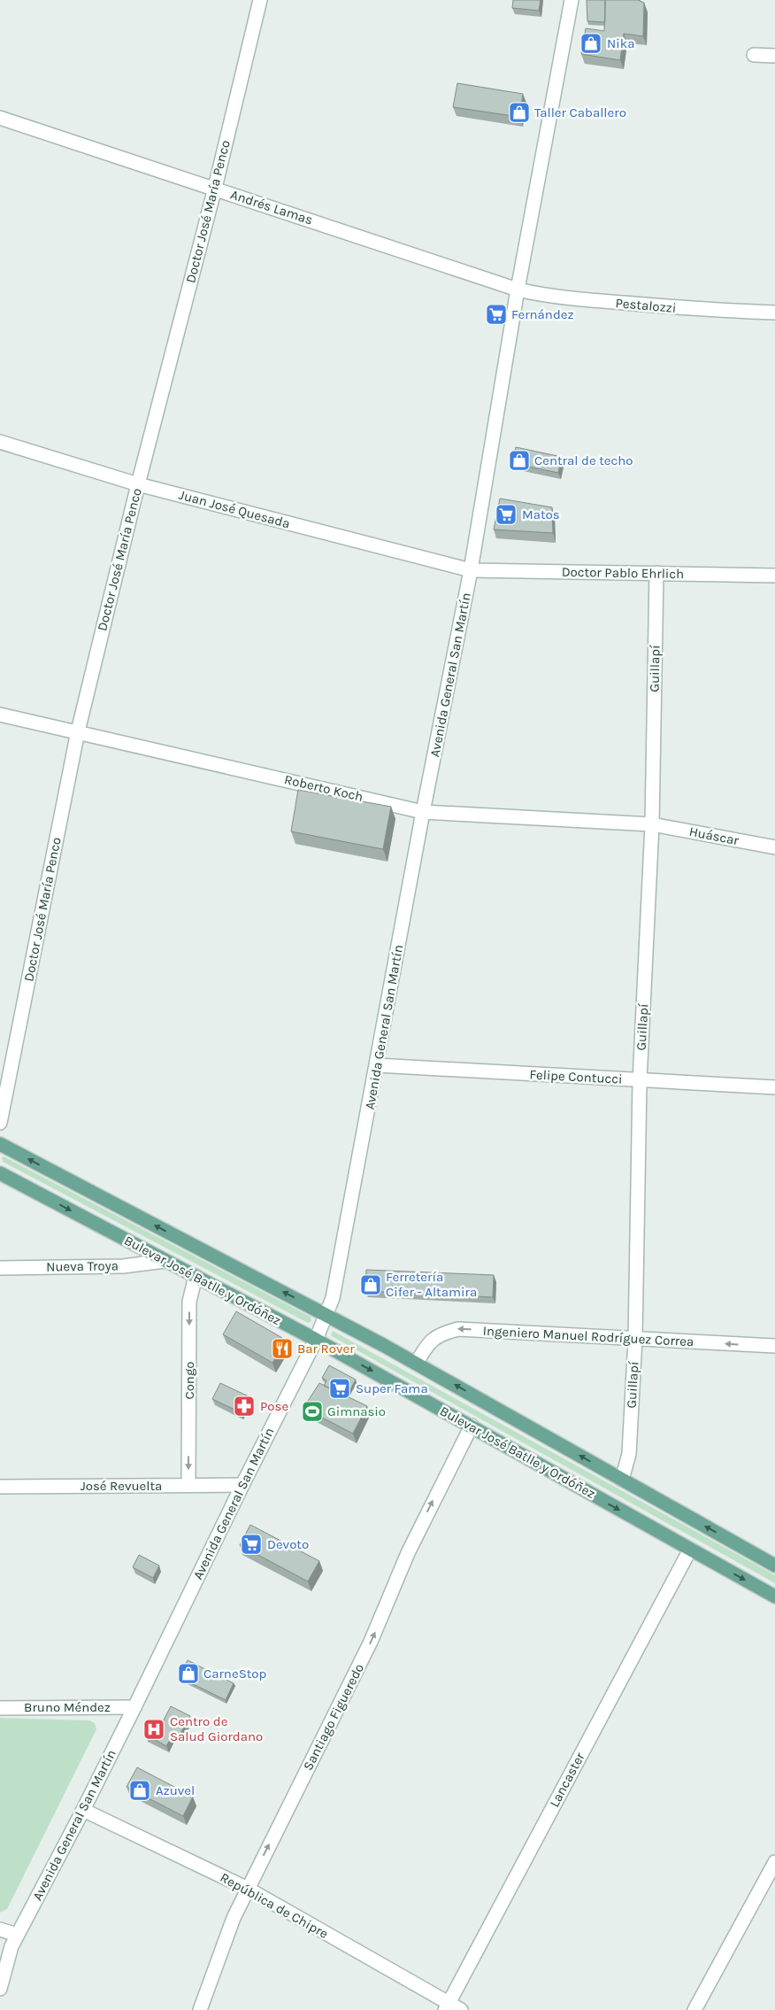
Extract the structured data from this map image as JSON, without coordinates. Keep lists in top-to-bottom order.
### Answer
{
  "streets": {
    "main road": ["Bulevar José Batlle y Ordóñez"],
    "street": [
      "Andrés Lamas",
      "Doctor José María Penco",
      "Pestalozzi",
      "Juan José Quesada",
      "Doctor Pablo Ehrlich",
      "Guillapí",
      "Avenida General San Martín",
      "Roberto Koch",
      "Huáscar",
      "Felipe Contucci",
      "Nueva Troya",
      "Ingeniero Manuel Rodríguez Correa",
      "Congo",
      "José Revuelta",
      "Bruno Méndez",
      "Santiago Figueredo",
      "Lancaster",
      "República de Chipre"
    ]
  },
  "crossings": [
    ["Andrés Lamas", "Doctor José María Penco"],
    ["Andrés Lamas", "Pestalozzi"],
    ["Andrés Lamas", "Avenida General San Martín"],
    ["Doctor José María Penco", "Juan José Quesada"],
    ["Doctor José María Penco", "Roberto Koch"],
    ["Pestalozzi", "Avenida General San Martín"],
    ["Juan José Quesada", "Doctor Pablo Ehrlich"],
    ["Juan José Quesada", "Avenida General San Martín"],
    ["Doctor Pablo Ehrlich", "Guillapí"],
    ["Doctor Pablo Ehrlich", "Avenida General San Martín"],
    ["Guillapí", "Roberto Koch"],
    ["Guillapí", "Huáscar"],
    ["Guillapí", "Felipe Contucci"],
    ["Guillapí", "Bulevar José Batlle y Ordóñez"],
    ["Guillapí", "Ingeniero Manuel Rodríguez Correa"],
    ["Avenida General San Martín", "Roberto Koch"],
    ["Avenida General San Martín", "Felipe Contucci"],
    ["Avenida General San Martín", "Bulevar José Batlle y Ordóñez"],
    ["Avenida General San Martín", "José Revuelta"],
    ["Avenida General San Martín", "Bruno Méndez"],
    ["Avenida General San Martín", "República de Chipre"],
    ["Roberto Koch", "Huáscar"],
    ["Nueva Troya", "Bulevar José Batlle y Ordóñez"],
    ["Bulevar José Batlle y Ordóñez", "Ingeniero Manuel Rodríguez Correa"],
    ["Bulevar José Batlle y Ordóñez", "Congo"],
    ["Bulevar José Batlle y Ordóñez", "Santiago Figueredo"],
    ["Bulevar José Batlle y Ordóñez", "Lancaster"],
    ["Congo", "José Revuelta"],
    ["Santiago Figueredo", "República de Chipre"],
    ["Lancaster", "República de Chipre"]
  ],
  "one_way": ["Ingeniero Manuel Rodríguez Correa", "Congo", "Santiago Figueredo"],
  "places": {
    "shop": [
      "Nika",
      "Taller Caballero",
      "Central de techo",
      "Ferretería Cifer - Altamira",
      "CarneStop",
      "Azuvel"
    ],
    "supermarket": [
      "Fernández",
      "Matos",
      "Super Fama",
      "Devoto"
    ],
    "restaurant": ["Bar Rover"],
    "pharmacy": ["Pose"],
    "sports": ["Gimnasio"],
    "hospital": ["Centro de Salud Giordano"]
  }
}
